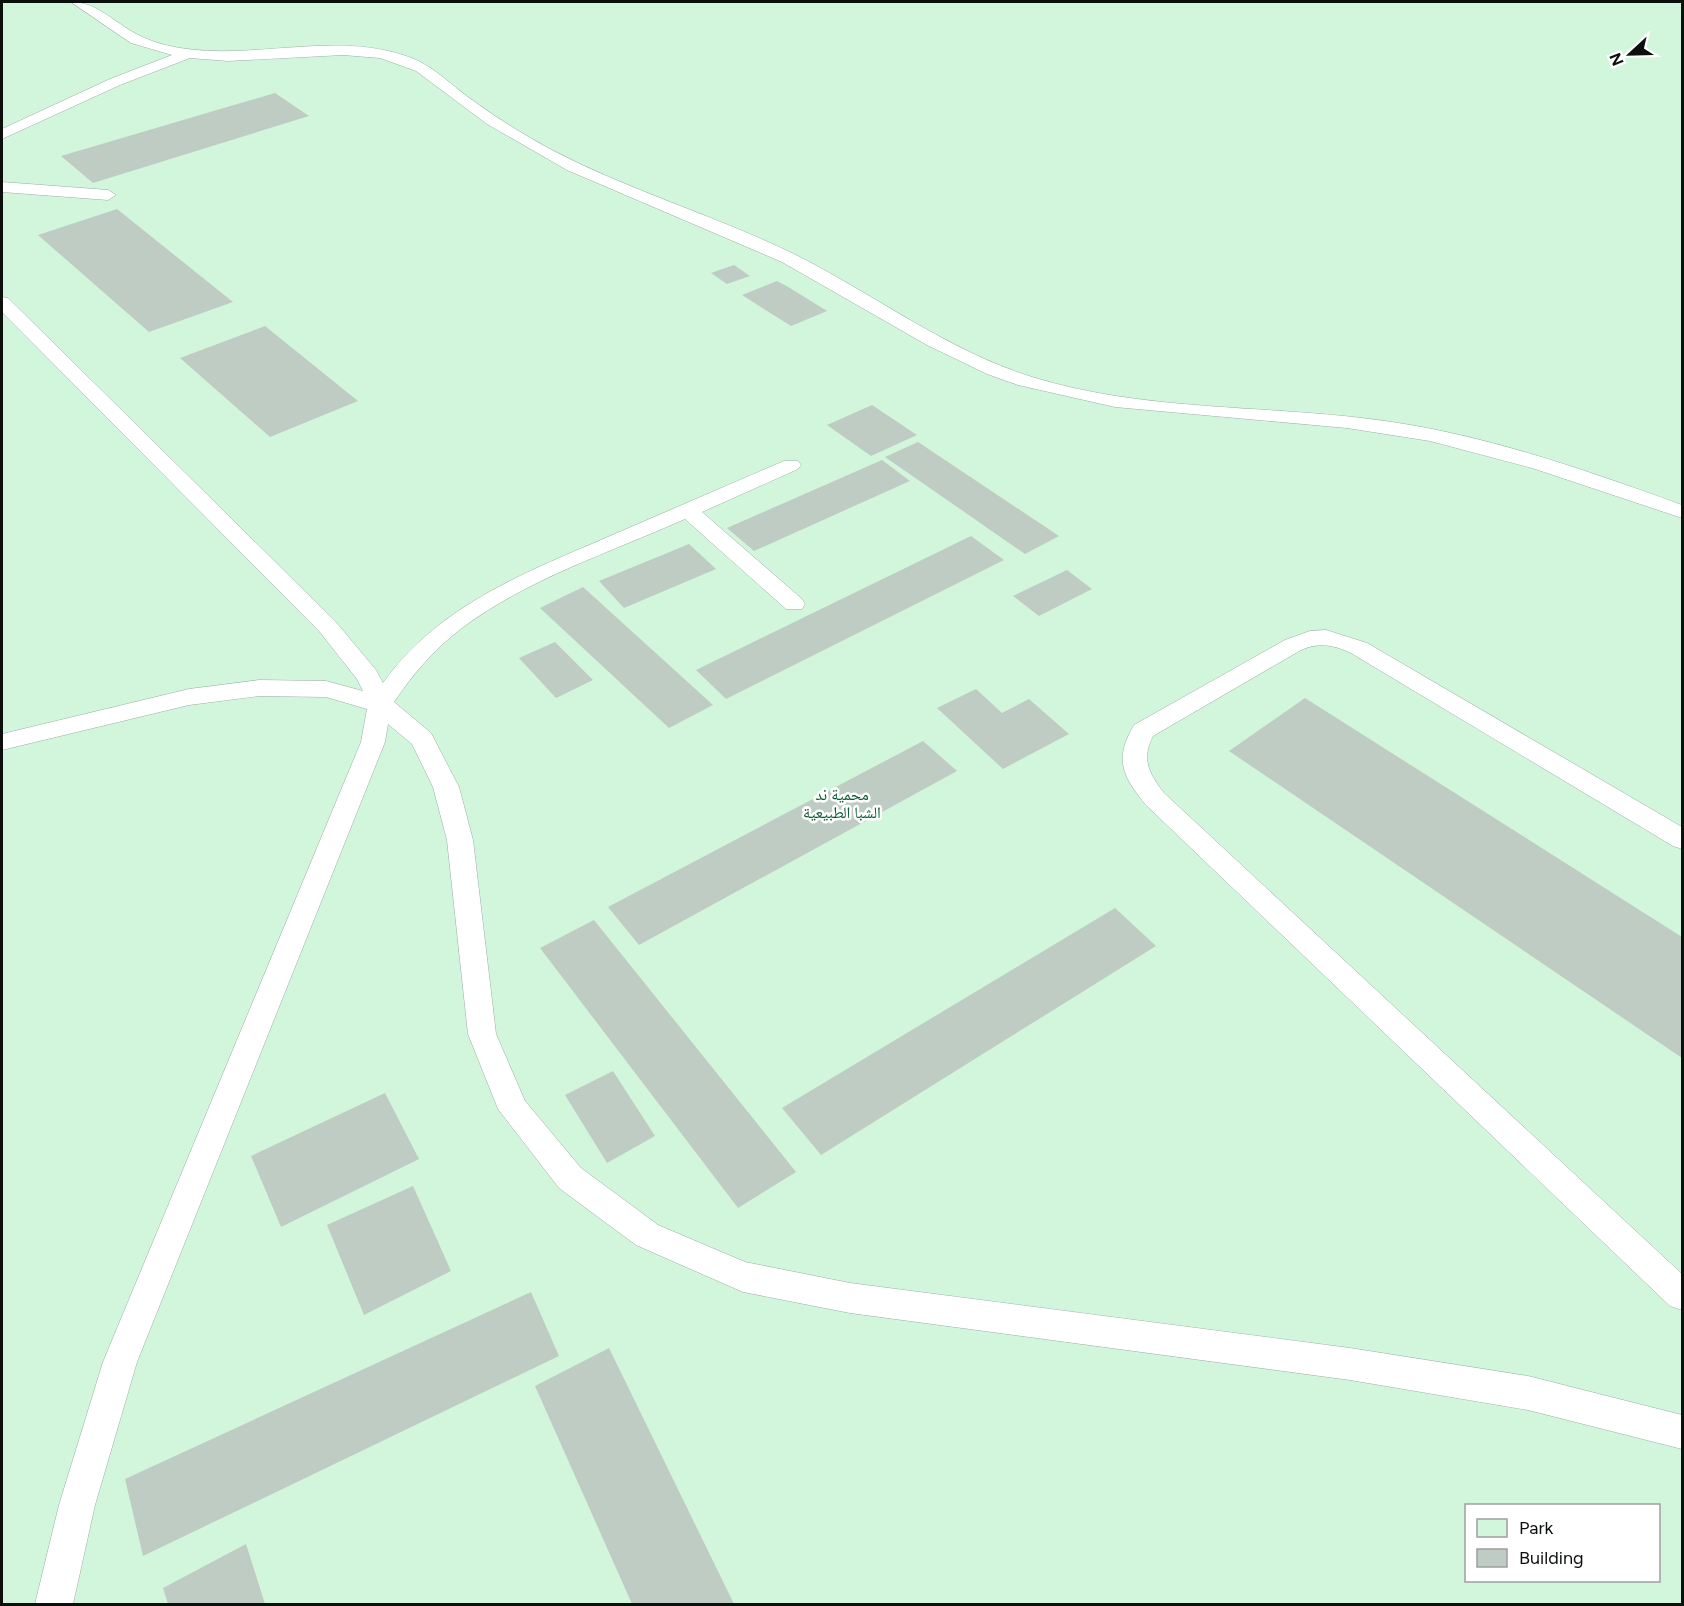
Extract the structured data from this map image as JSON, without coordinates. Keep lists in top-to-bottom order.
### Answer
{
  "parks": ["محمية ند الشبا الطبيعية"],
  "legend": ["Park", "Building"],
  "north": "left"
}
